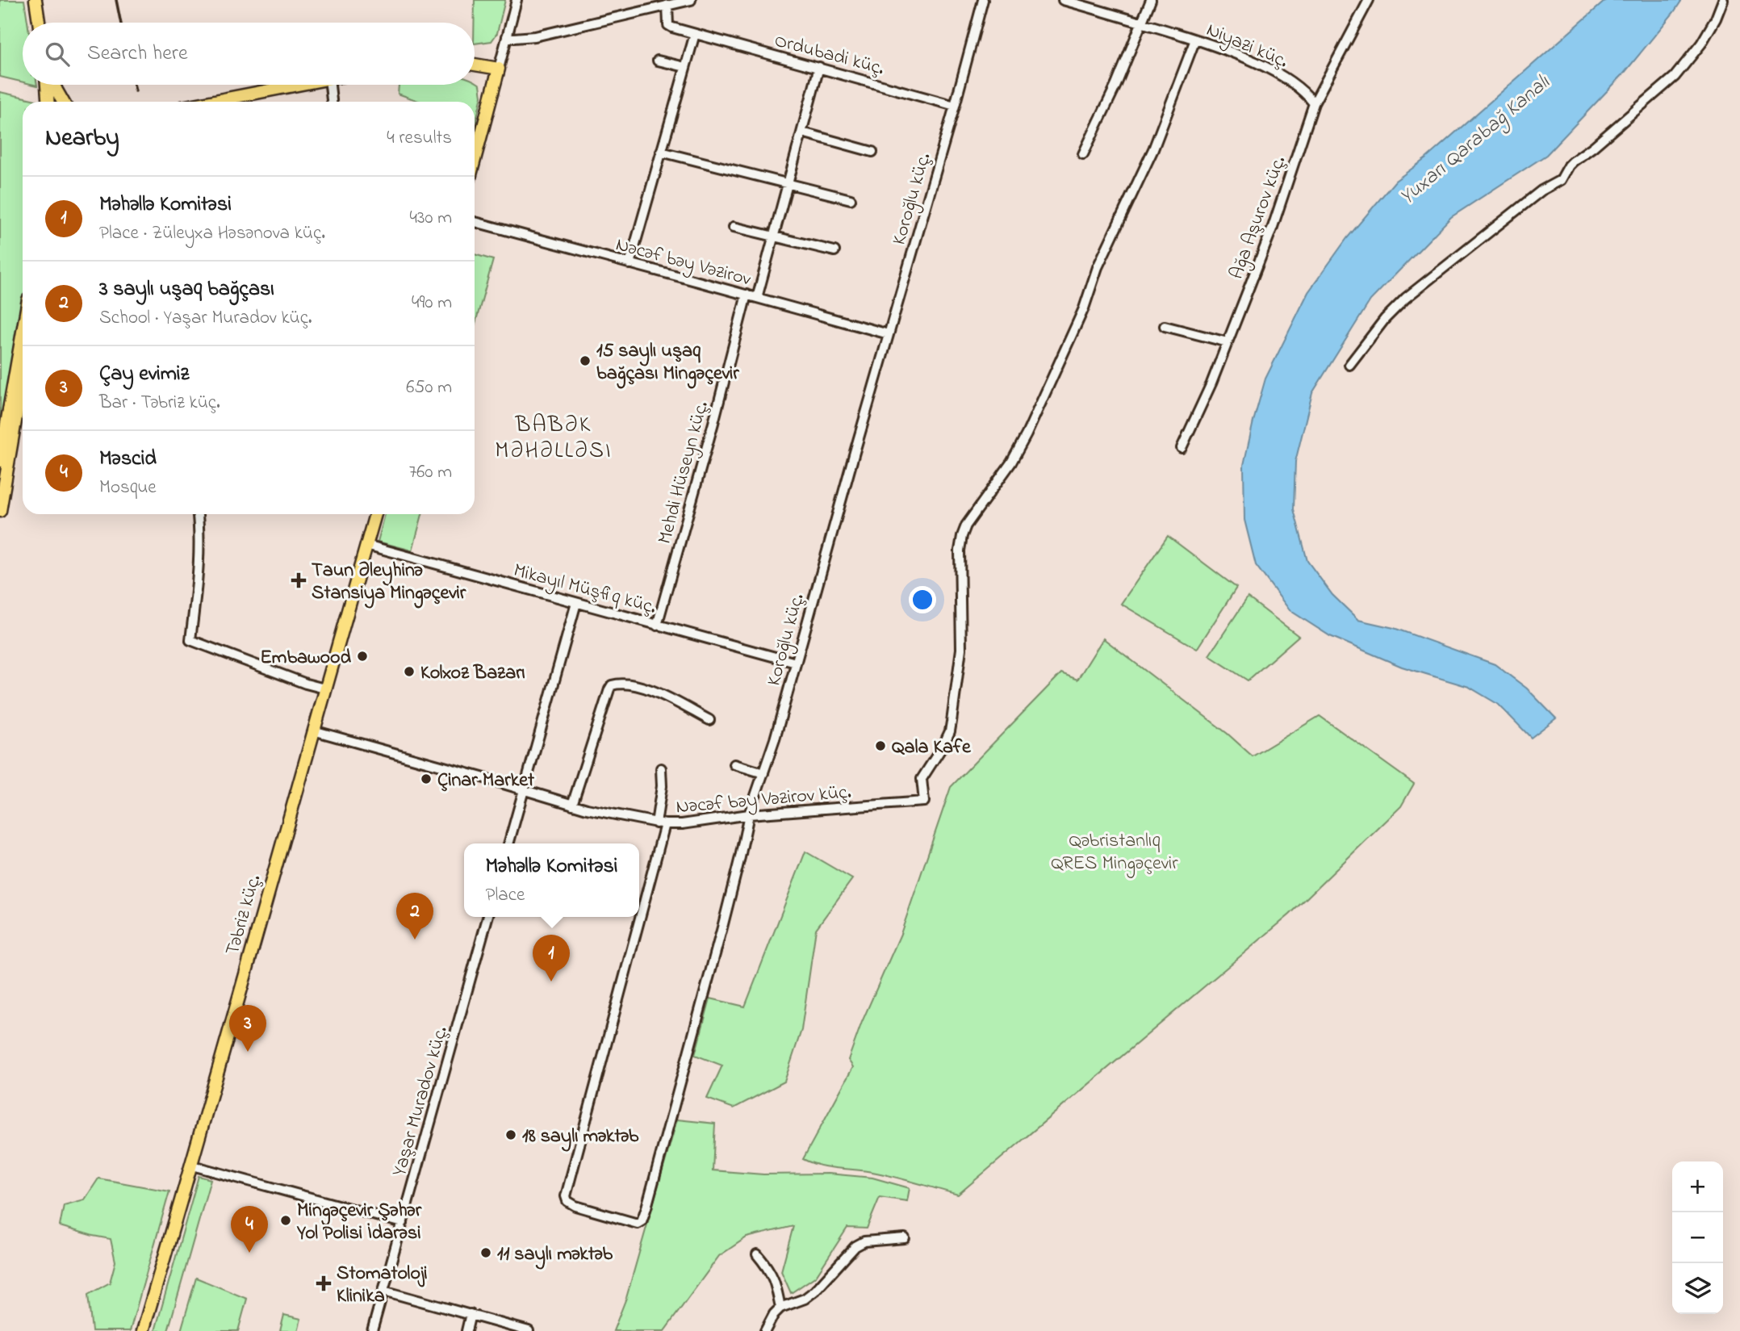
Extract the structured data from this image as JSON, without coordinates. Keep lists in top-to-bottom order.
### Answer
{
  "streets": {
    "main road": ["Təbriz küç."],
    "street": [
      "Niyazi küç.",
      "Ordubadi küç.",
      "Koroğlu küç.",
      "Ağa Aşurov küç.",
      "Nəcəf bəy Vəzirov",
      "Mehdi Hüseyn küç.",
      "Mikayıl Müşfiq küç.",
      "Nəcəf bəy Vəzirov küç.",
      "Yaşar Muradov küç."
    ]
  },
  "crossings": [
    ["Niyazi küç.", "Ağa Aşurov küç."],
    ["Niyazi küç.", "Nəcəf bəy Vəzirov küç."],
    ["Ordubadi küç.", "Koroğlu küç."],
    ["Koroğlu küç.", "Nəcəf bəy Vəzirov"],
    ["Koroğlu küç.", "Mikayıl Müşfiq küç."],
    ["Koroğlu küç.", "Nəcəf bəy Vəzirov küç."],
    ["Nəcəf bəy Vəzirov", "Mehdi Hüseyn küç."],
    ["Mehdi Hüseyn küç.", "Mikayıl Müşfiq küç."],
    ["Mikayıl Müşfiq küç.", "Təbriz küç."],
    ["Nəcəf bəy Vəzirov küç.", "Təbriz küç."]
  ],
  "districts": ["BABƏK MƏHƏLLƏSI"],
  "water": ["Yuxarı Qarabağ Kanalı"],
  "parks": ["Qəbristanlıq QRES Mingəçevir"],
  "places": {
    "other": [
      "15 saylı uşaq bağçası Mingəçevir",
      "Embawood",
      "Kolxoz Bazarı",
      "Qala Kafe",
      "Çinar Market",
      "18 saylı məktəb",
      "Mingəçevir Şəhər Yol Polisi İdarəsi",
      "11 saylı məktəb"
    ],
    "health": ["Taun Əleyhinə Stansiya Mingəçevir", "Stomatoloji Klinika"]
  },
  "page": {
    "search": "Search here",
    "heading": ["Nearby", "4 results"],
    "list": [
      {
        "mark": "1",
        "name": "Məhəllə Komitəsi",
        "note": "Place · Züleyxa Həsənova küç.",
        "value": "430 m"
      },
      {
        "mark": "2",
        "name": "3 saylı uşaq bağçası",
        "note": "School · Yaşar Muradov küç.",
        "value": "490 m"
      },
      {
        "mark": "3",
        "name": "Çay evimiz",
        "note": "Bar · Təbriz küç.",
        "value": "650 m"
      },
      {
        "mark": "4",
        "name": "Məscid",
        "note": "Mosque",
        "value": "760 m"
      }
    ],
    "popup": ["Məhəllə Komitəsi", "Place"],
    "pins": [
      "2",
      "1",
      "3",
      "4"
    ],
    "map_buttons": ["+", "−"]
  }
}
